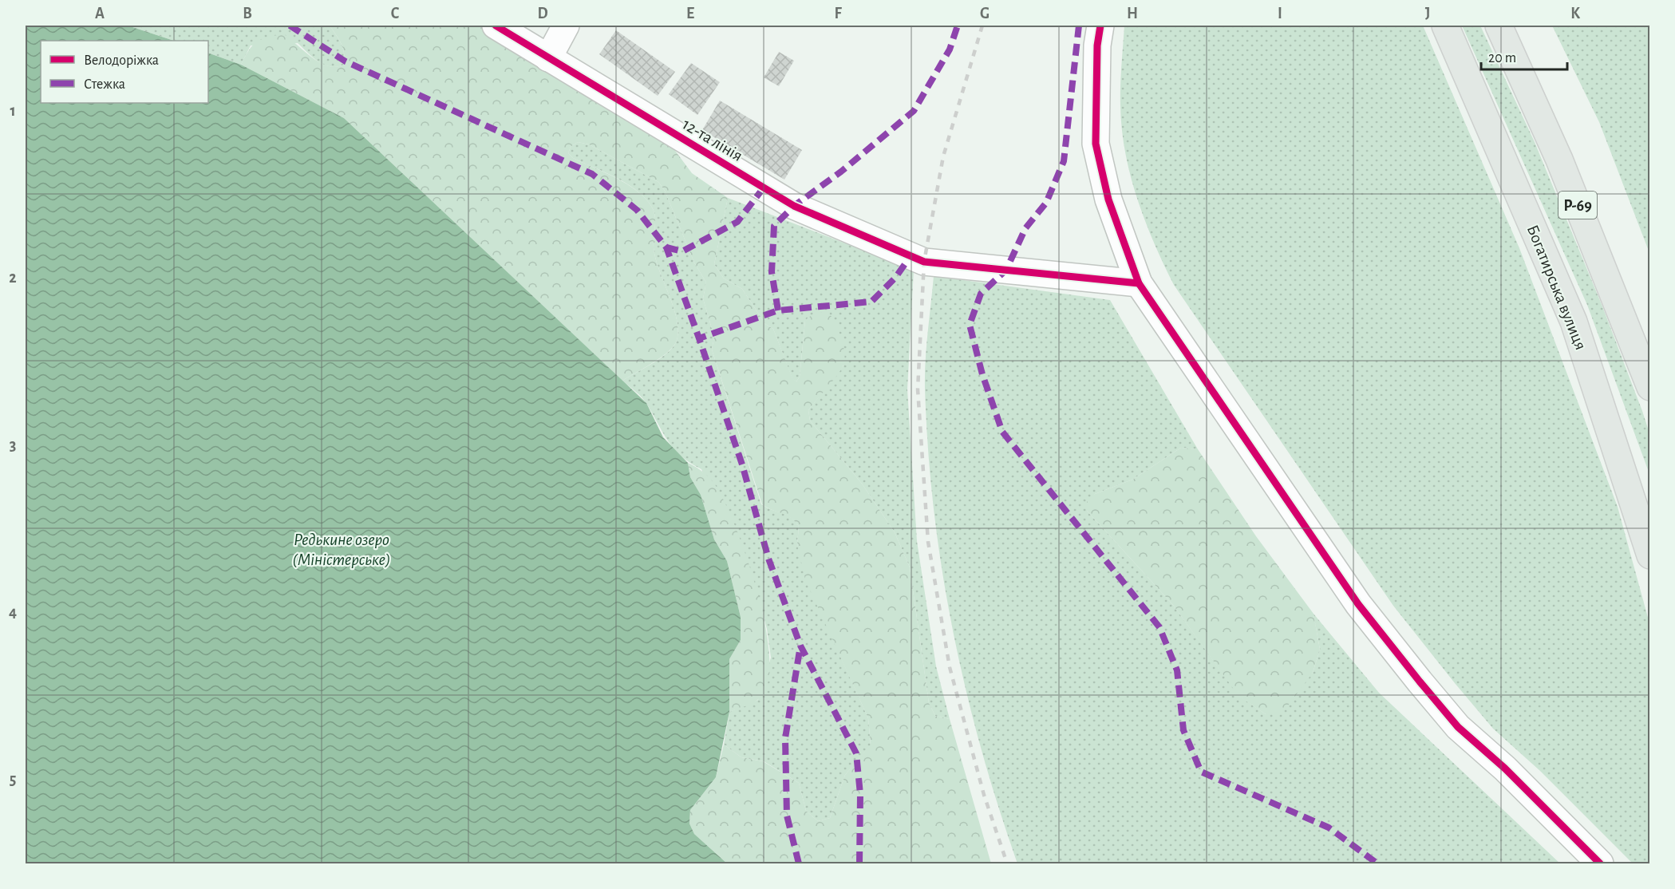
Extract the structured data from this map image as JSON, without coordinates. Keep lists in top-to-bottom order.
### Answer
{
  "streets": {
    "main road": ["Р-69", "Богатирська вулиця"],
    "street": ["12-та лінія"]
  },
  "water": ["Редькине озеро (Міністерське)"],
  "legend": ["Велодоріжка", "Стежка"],
  "scale_bar": "20 m",
  "grid": {
    "columns": [
      "A",
      "B",
      "C",
      "D",
      "E",
      "F",
      "G",
      "H",
      "I",
      "J",
      "K"
    ],
    "rows": [
      "1",
      "2",
      "3",
      "4",
      "5"
    ]
  }
}
